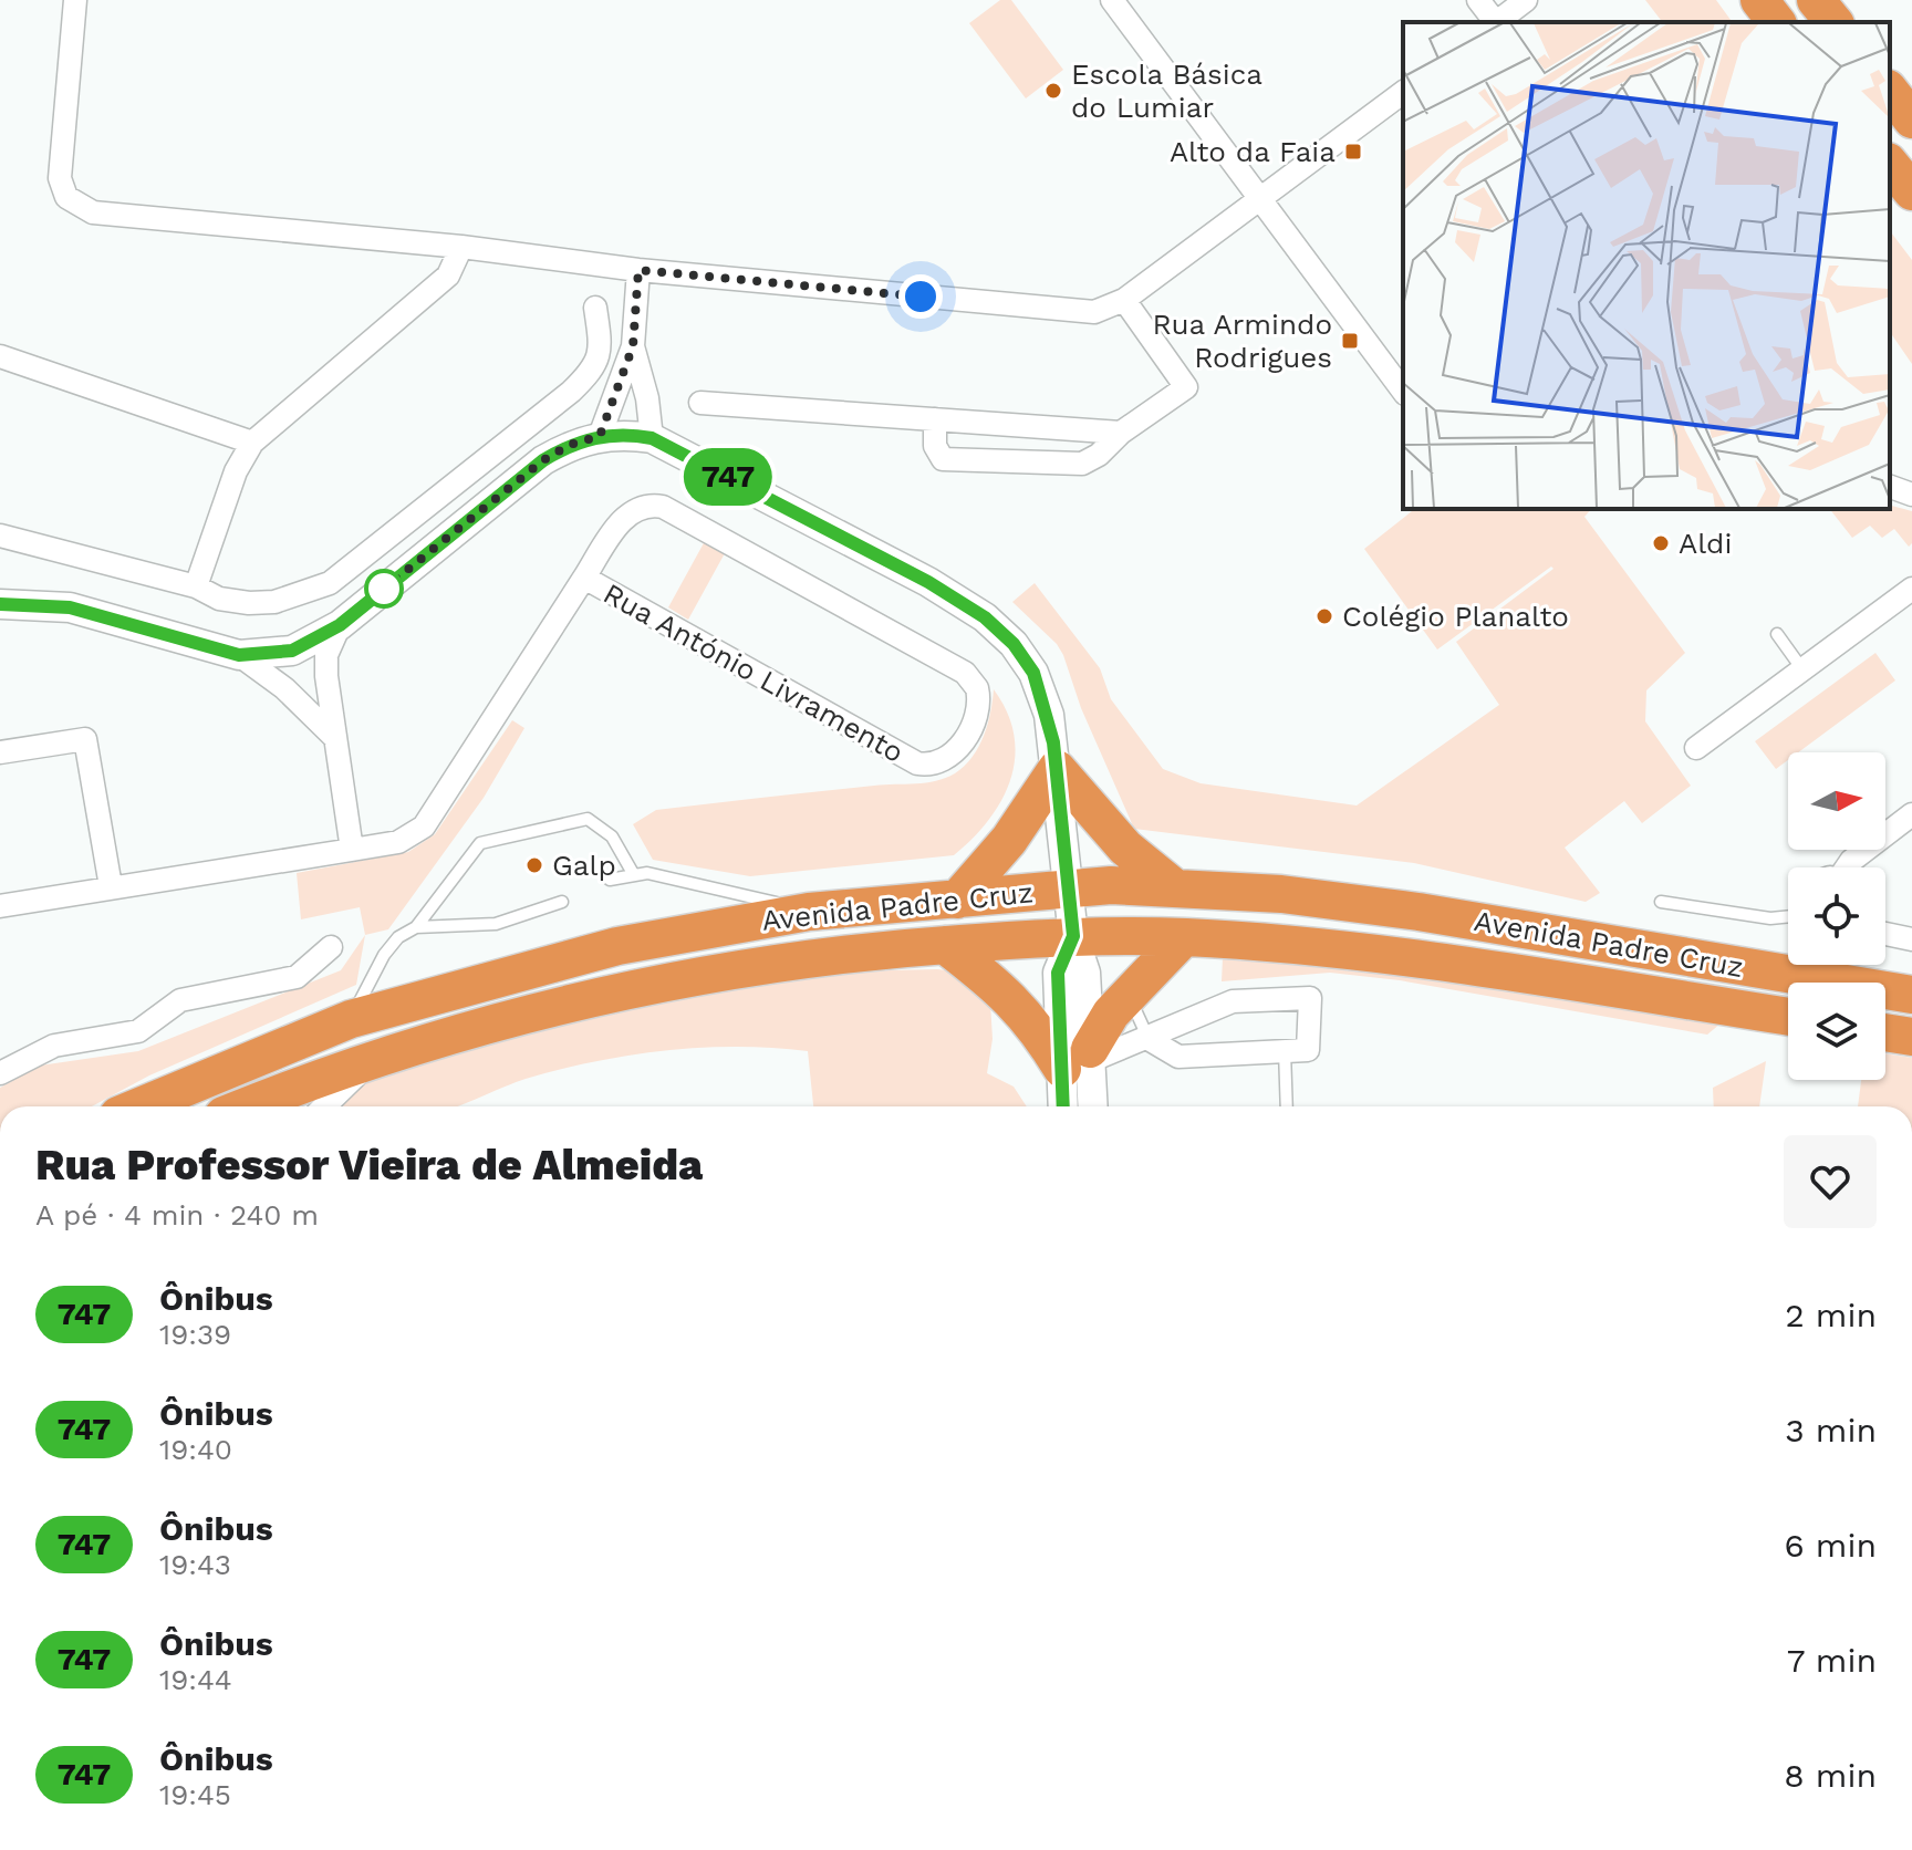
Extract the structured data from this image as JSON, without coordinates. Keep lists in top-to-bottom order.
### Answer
{
  "streets": {
    "highway": ["Avenida Padre Cruz"],
    "street": ["Rua António Livramento"]
  },
  "places": {
    "other": [
      "Escola Básica do Lumiar",
      "Aldi",
      "Colégio Planalto",
      "Galp"
    ],
    "transit": ["Alto da Faia", "Rua Armindo Rodrigues"]
  },
  "lines": ["bus line 747"],
  "north": "right",
  "page": {
    "on_map": "747",
    "heading": ["Rua Professor Vieira de Almeida", "A pé · 4 min · 240 m"],
    "list": [
      {
        "mark": "747",
        "name": "Ônibus",
        "note": "19:39",
        "value": "2 min"
      },
      {
        "mark": "747",
        "name": "Ônibus",
        "note": "19:40",
        "value": "3 min"
      },
      {
        "mark": "747",
        "name": "Ônibus",
        "note": "19:43",
        "value": "6 min"
      },
      {
        "mark": "747",
        "name": "Ônibus",
        "note": "19:44",
        "value": "7 min"
      },
      {
        "mark": "747",
        "name": "Ônibus",
        "note": "19:45",
        "value": "8 min"
      }
    ]
  }
}
